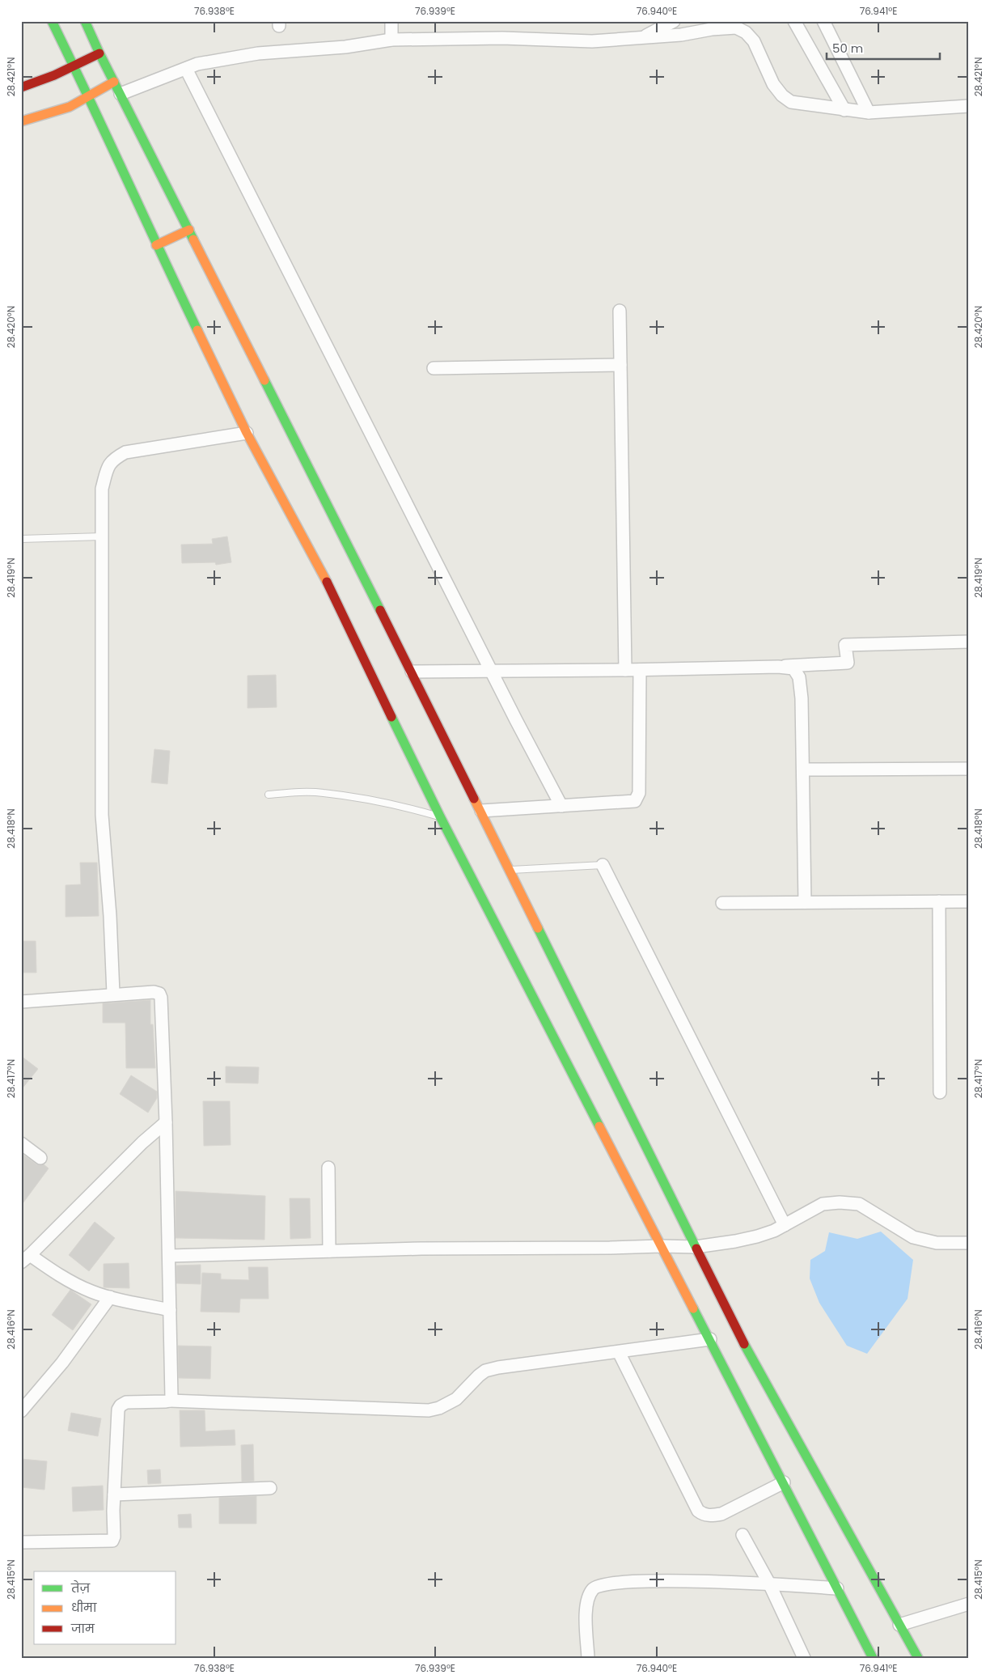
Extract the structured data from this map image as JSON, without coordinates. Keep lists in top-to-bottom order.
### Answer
{
  "legend": ["तेज़", "धीमा", "जाम"],
  "scale_bar": "50 m",
  "coordinates": [
    "76.938°E",
    "76.939°E",
    "76.940°E",
    "76.941°E",
    "28.421°N",
    "28.420°N",
    "28.419°N",
    "28.418°N",
    "28.417°N",
    "28.416°N",
    "28.415°N"
  ]
}
